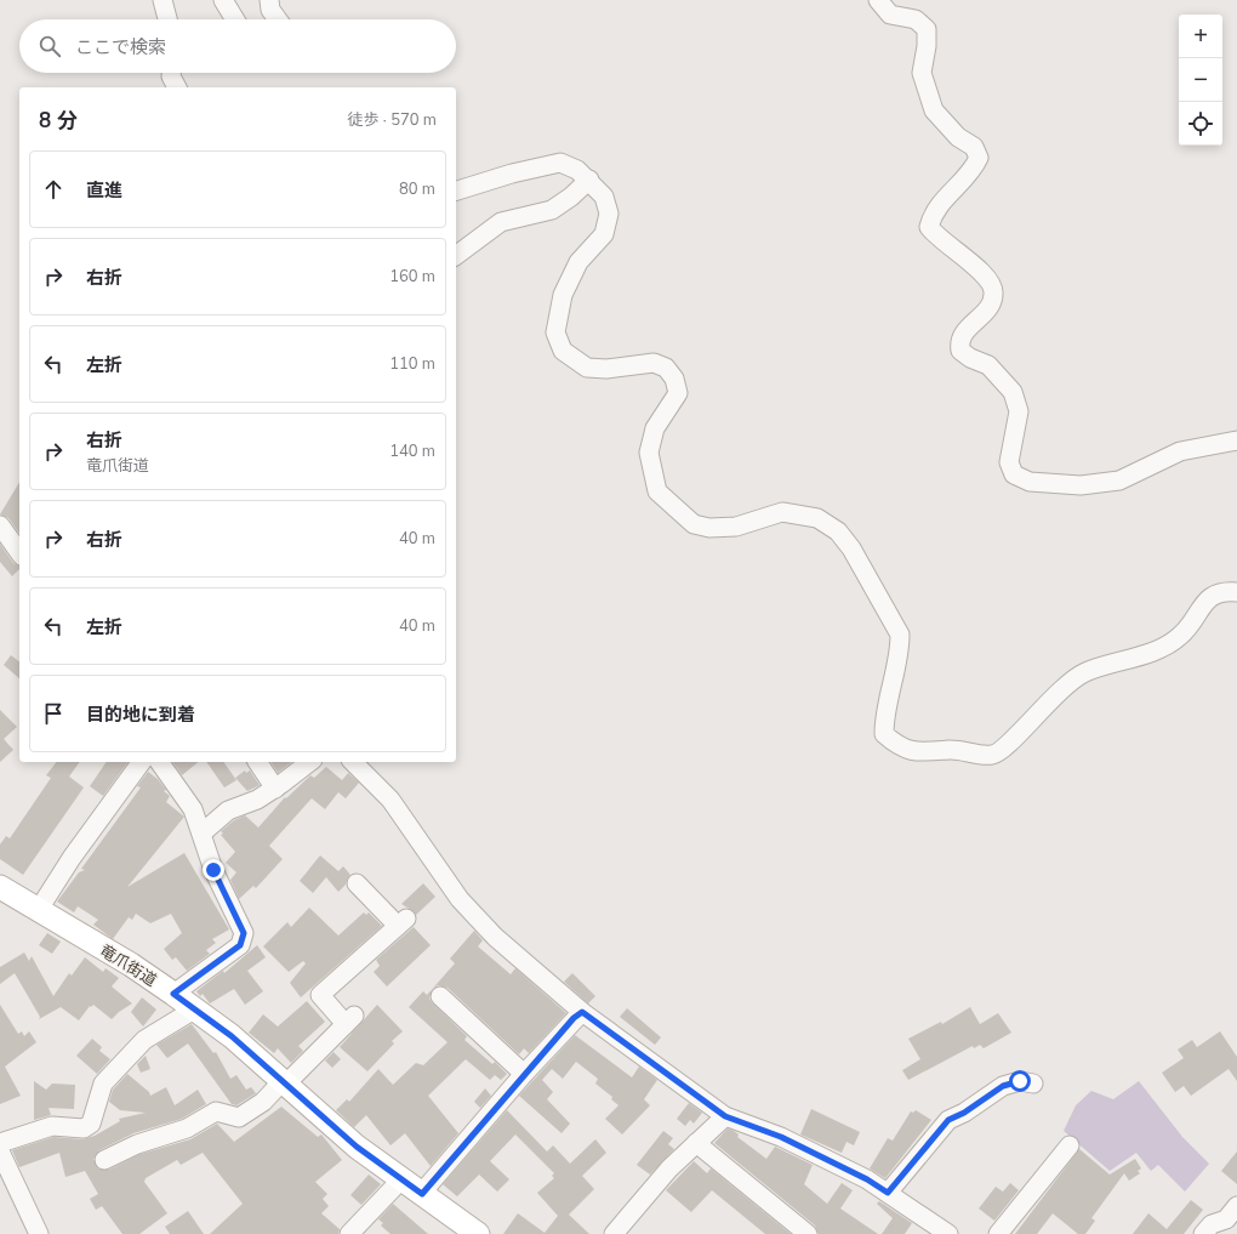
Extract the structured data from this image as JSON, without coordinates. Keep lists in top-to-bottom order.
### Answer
{
  "streets": {
    "main road": ["竜爪街道"]
  },
  "page": {
    "map_buttons": ["+", "−"],
    "search": "ここで検索",
    "heading": ["8 分", "徒歩 · 570 m"],
    "list": [
      ["直進", "80 m"],
      ["右折", "160 m"],
      ["左折", "110 m"],
      ["右折", "竜爪街道", "140 m"],
      ["右折", "40 m"],
      ["左折", "40 m"],
      "目的地に到着"
    ]
  }
}
